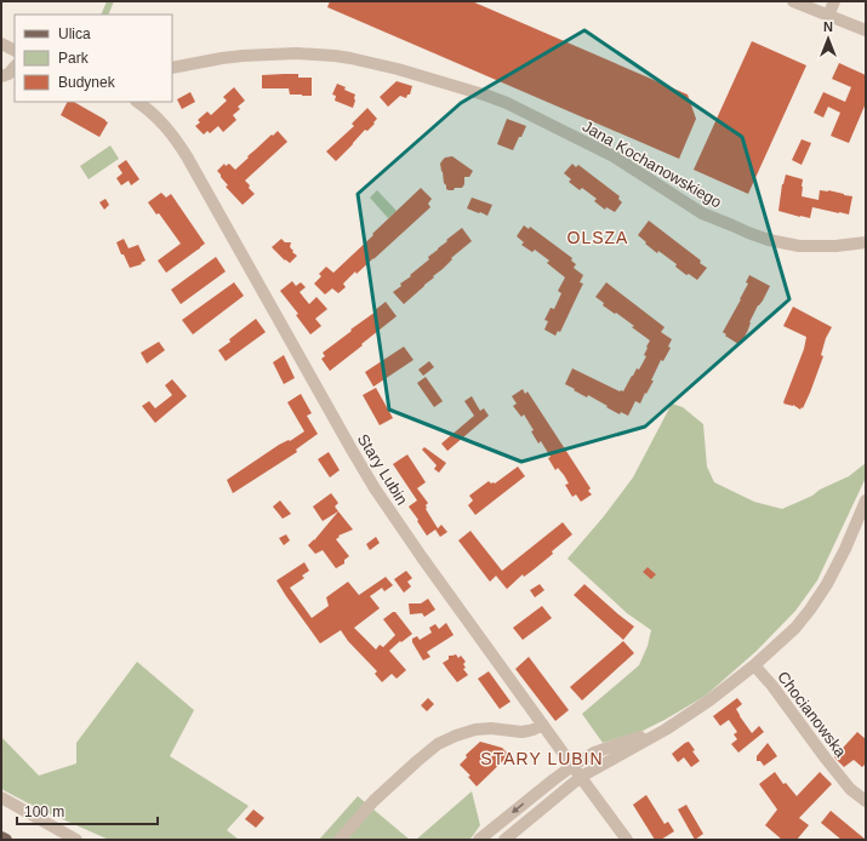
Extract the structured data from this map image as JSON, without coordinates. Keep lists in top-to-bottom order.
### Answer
{
  "streets": {
    "street": ["Jana Kochanowskiego", "Stary Lubin", "Chocianowska"]
  },
  "crossings": [
    ["Stary Lubin", "Chocianowska"]
  ],
  "districts": ["OLSZA", "STARY LUBIN"],
  "legend": ["Ulica", "Park", "Budynek"],
  "scale_bar": "100 m",
  "north": "top"
}
